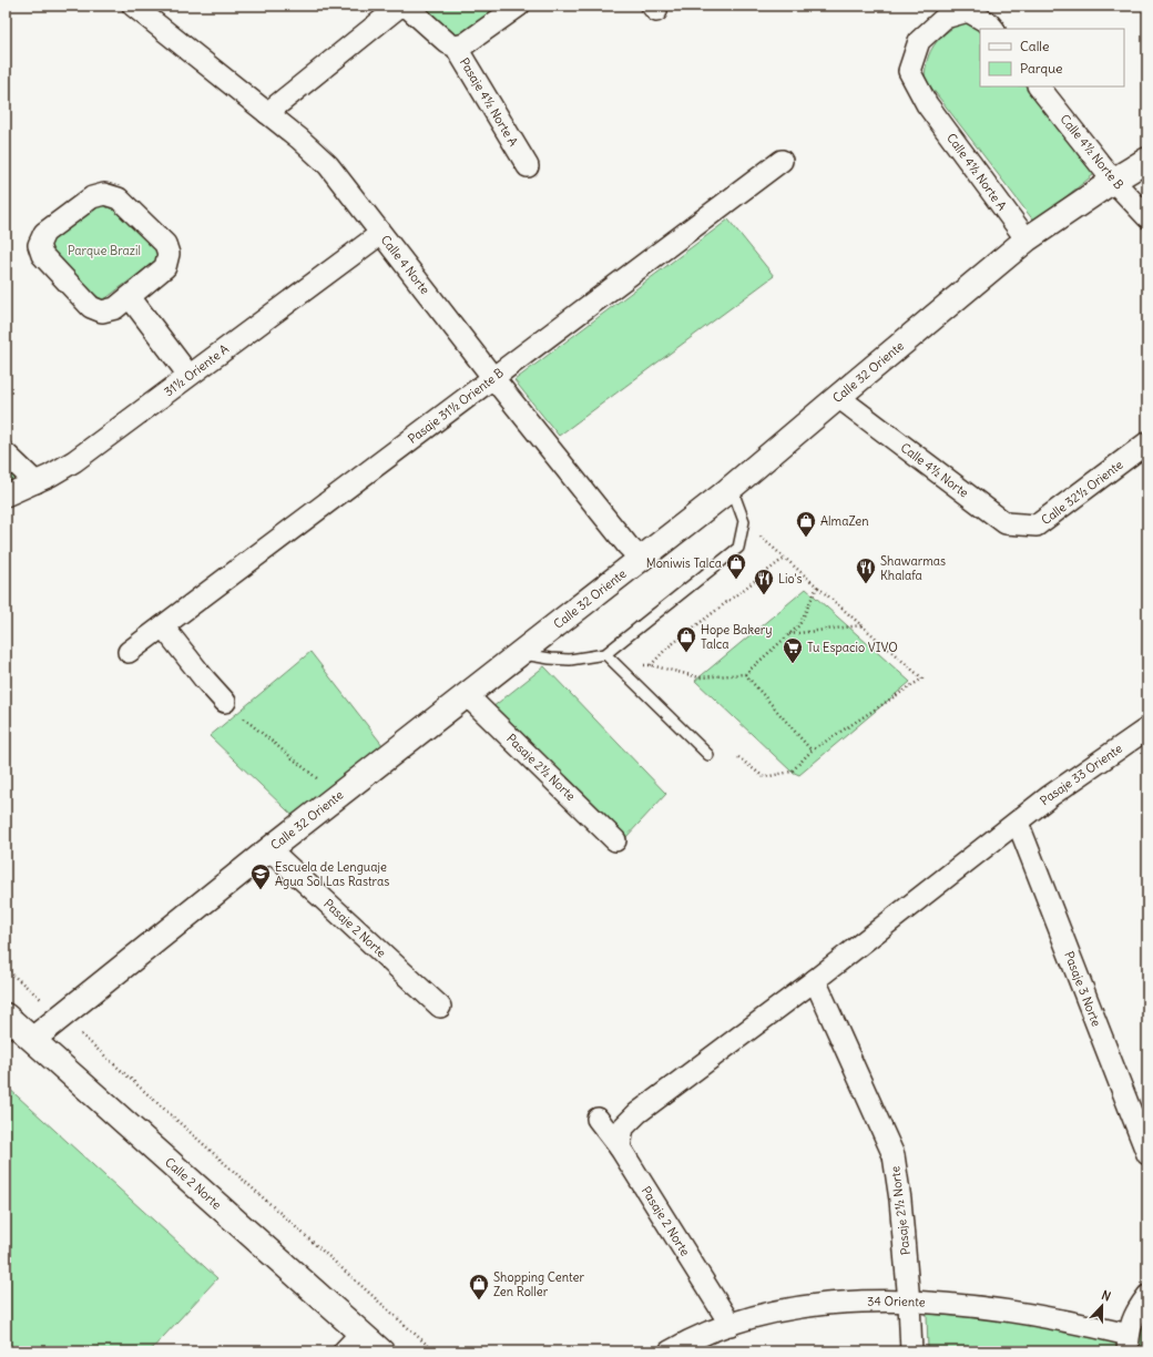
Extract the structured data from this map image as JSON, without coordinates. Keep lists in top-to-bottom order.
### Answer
{
  "streets": {
    "street": [
      "Pasaje 4½ Norte A",
      "Calle 4½ Norte B",
      "Calle 4½ Norte A",
      "Calle 4 Norte",
      "31½ Oriente A",
      "Calle 32 Oriente",
      "Pasaje 31½ Oriente B",
      "Calle 4½ Norte",
      "Calle 32½ Oriente",
      "Pasaje 2½ Norte",
      "Pasaje 33 Oriente",
      "Pasaje 2 Norte",
      "Pasaje 3 Norte",
      "Calle 2 Norte",
      "34 Oriente"
    ]
  },
  "crossings": [
    ["Calle 4½ Norte B", "Calle 32 Oriente"],
    ["Calle 4½ Norte A", "Calle 32 Oriente"],
    ["Calle 4 Norte", "31½ Oriente A"],
    ["Calle 4 Norte", "Calle 32 Oriente"],
    ["Calle 4 Norte", "Pasaje 31½ Oriente B"],
    ["Calle 32 Oriente", "Calle 4½ Norte"],
    ["Calle 32 Oriente", "Pasaje 2½ Norte"],
    ["Calle 32 Oriente", "Pasaje 2 Norte"],
    ["Calle 32 Oriente", "Calle 2 Norte"],
    ["Calle 4½ Norte", "Calle 32½ Oriente"],
    ["Pasaje 2½ Norte", "Pasaje 33 Oriente"],
    ["Pasaje 2½ Norte", "34 Oriente"],
    ["Pasaje 33 Oriente", "Pasaje 2 Norte"],
    ["Pasaje 33 Oriente", "Pasaje 3 Norte"],
    ["Pasaje 2 Norte", "34 Oriente"]
  ],
  "parks": ["Parque Brazil"],
  "places": {
    "shop": [
      "AlmaZen",
      "Moniwis Talca",
      "Hope Bakery Talca",
      "Shopping Center Zen Roller"
    ],
    "restaurant": ["Shawarmas Khalafa", "Lio's"],
    "supermarket": ["Tu Espacio VIVO"],
    "school or university": ["Escuela de Lenguaje Agua Sol Las Rastras"]
  },
  "legend": ["Calle", "Parque"],
  "north": "top"
}
